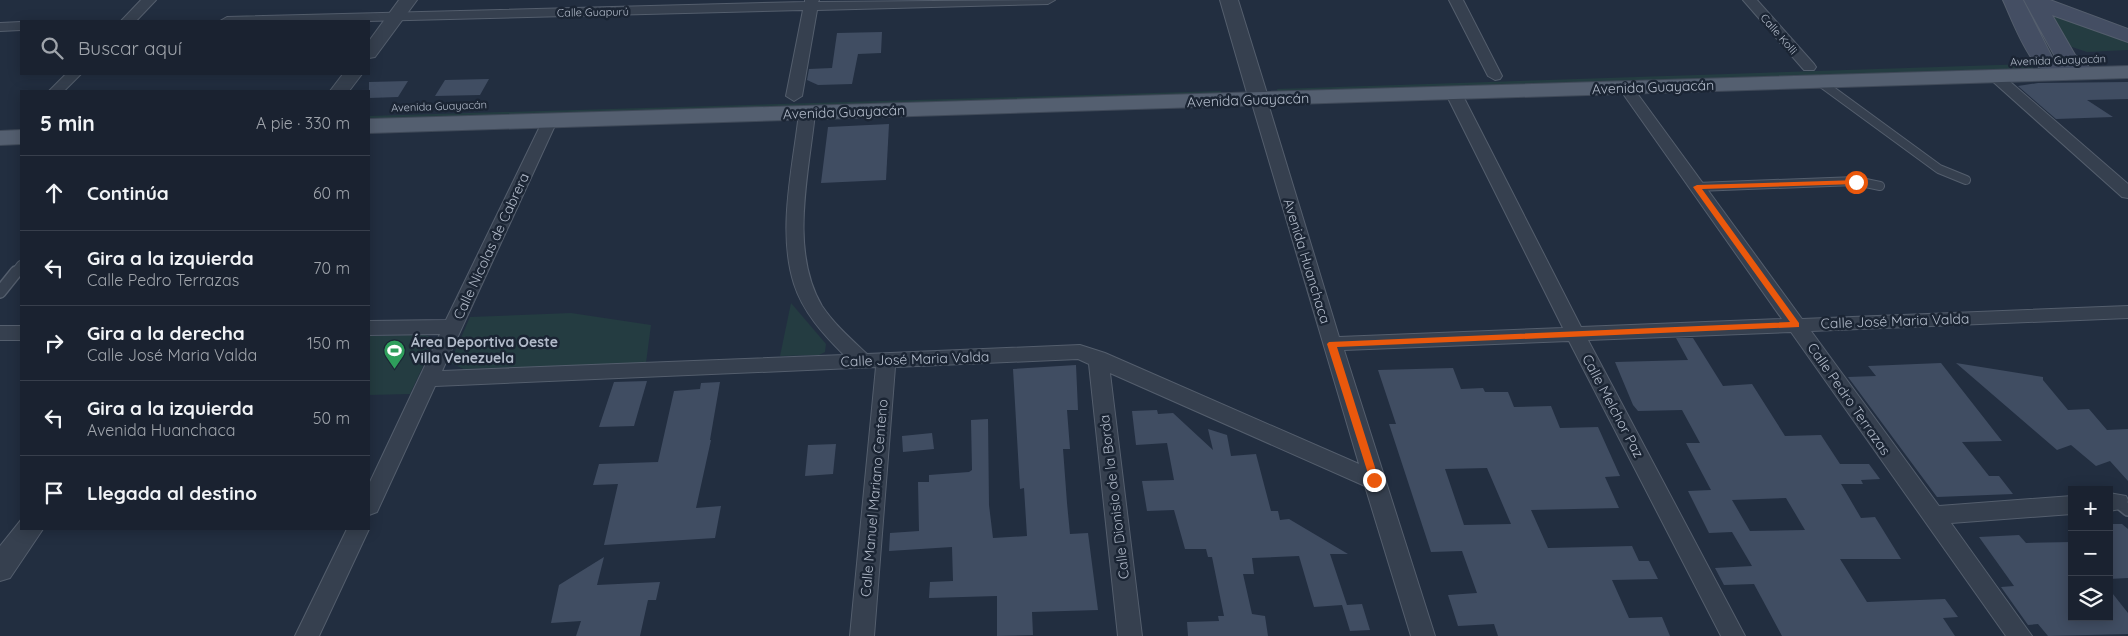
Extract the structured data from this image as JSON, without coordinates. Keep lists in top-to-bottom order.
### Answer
{
  "streets": {
    "main road": ["Avenida Guayacán"],
    "street": [
      "Calle Guapurú",
      "Calle Kolli",
      "Calle Nicolas de Cabrera",
      "Avenida Huanchaca",
      "Calle José Maria Valda",
      "Calle Pedro Terrazas",
      "Calle Melchor Paz",
      "Calle Dionisio de la Borda",
      "Calle Manuel Mariano Centeno"
    ]
  },
  "crossings": [
    ["Calle Kolli", "Avenida Guayacán"],
    ["Avenida Guayacán", "Calle Nicolas de Cabrera"],
    ["Avenida Guayacán", "Avenida Huanchaca"],
    ["Avenida Guayacán", "Calle Pedro Terrazas"],
    ["Avenida Guayacán", "Calle Melchor Paz"],
    ["Calle Nicolas de Cabrera", "Calle José Maria Valda"],
    ["Avenida Huanchaca", "Calle José Maria Valda"],
    ["Calle José Maria Valda", "Calle Pedro Terrazas"],
    ["Calle José Maria Valda", "Calle Melchor Paz"],
    ["Calle José Maria Valda", "Calle Dionisio de la Borda"],
    ["Calle José Maria Valda", "Calle Manuel Mariano Centeno"]
  ],
  "places": {
    "sports": ["Área Deportiva Oeste Villa Venezuela"]
  },
  "page": {
    "search": "Buscar aquí",
    "heading": ["5 min", "A pie · 330 m"],
    "list": [
      ["Continúa", "60 m"],
      ["Gira a la izquierda", "Calle Pedro Terrazas", "70 m"],
      ["Gira a la derecha", "Calle José Maria Valda", "150 m"],
      ["Gira a la izquierda", "Avenida Huanchaca", "50 m"],
      "Llegada al destino"
    ],
    "map_buttons": ["+", "−"]
  }
}
